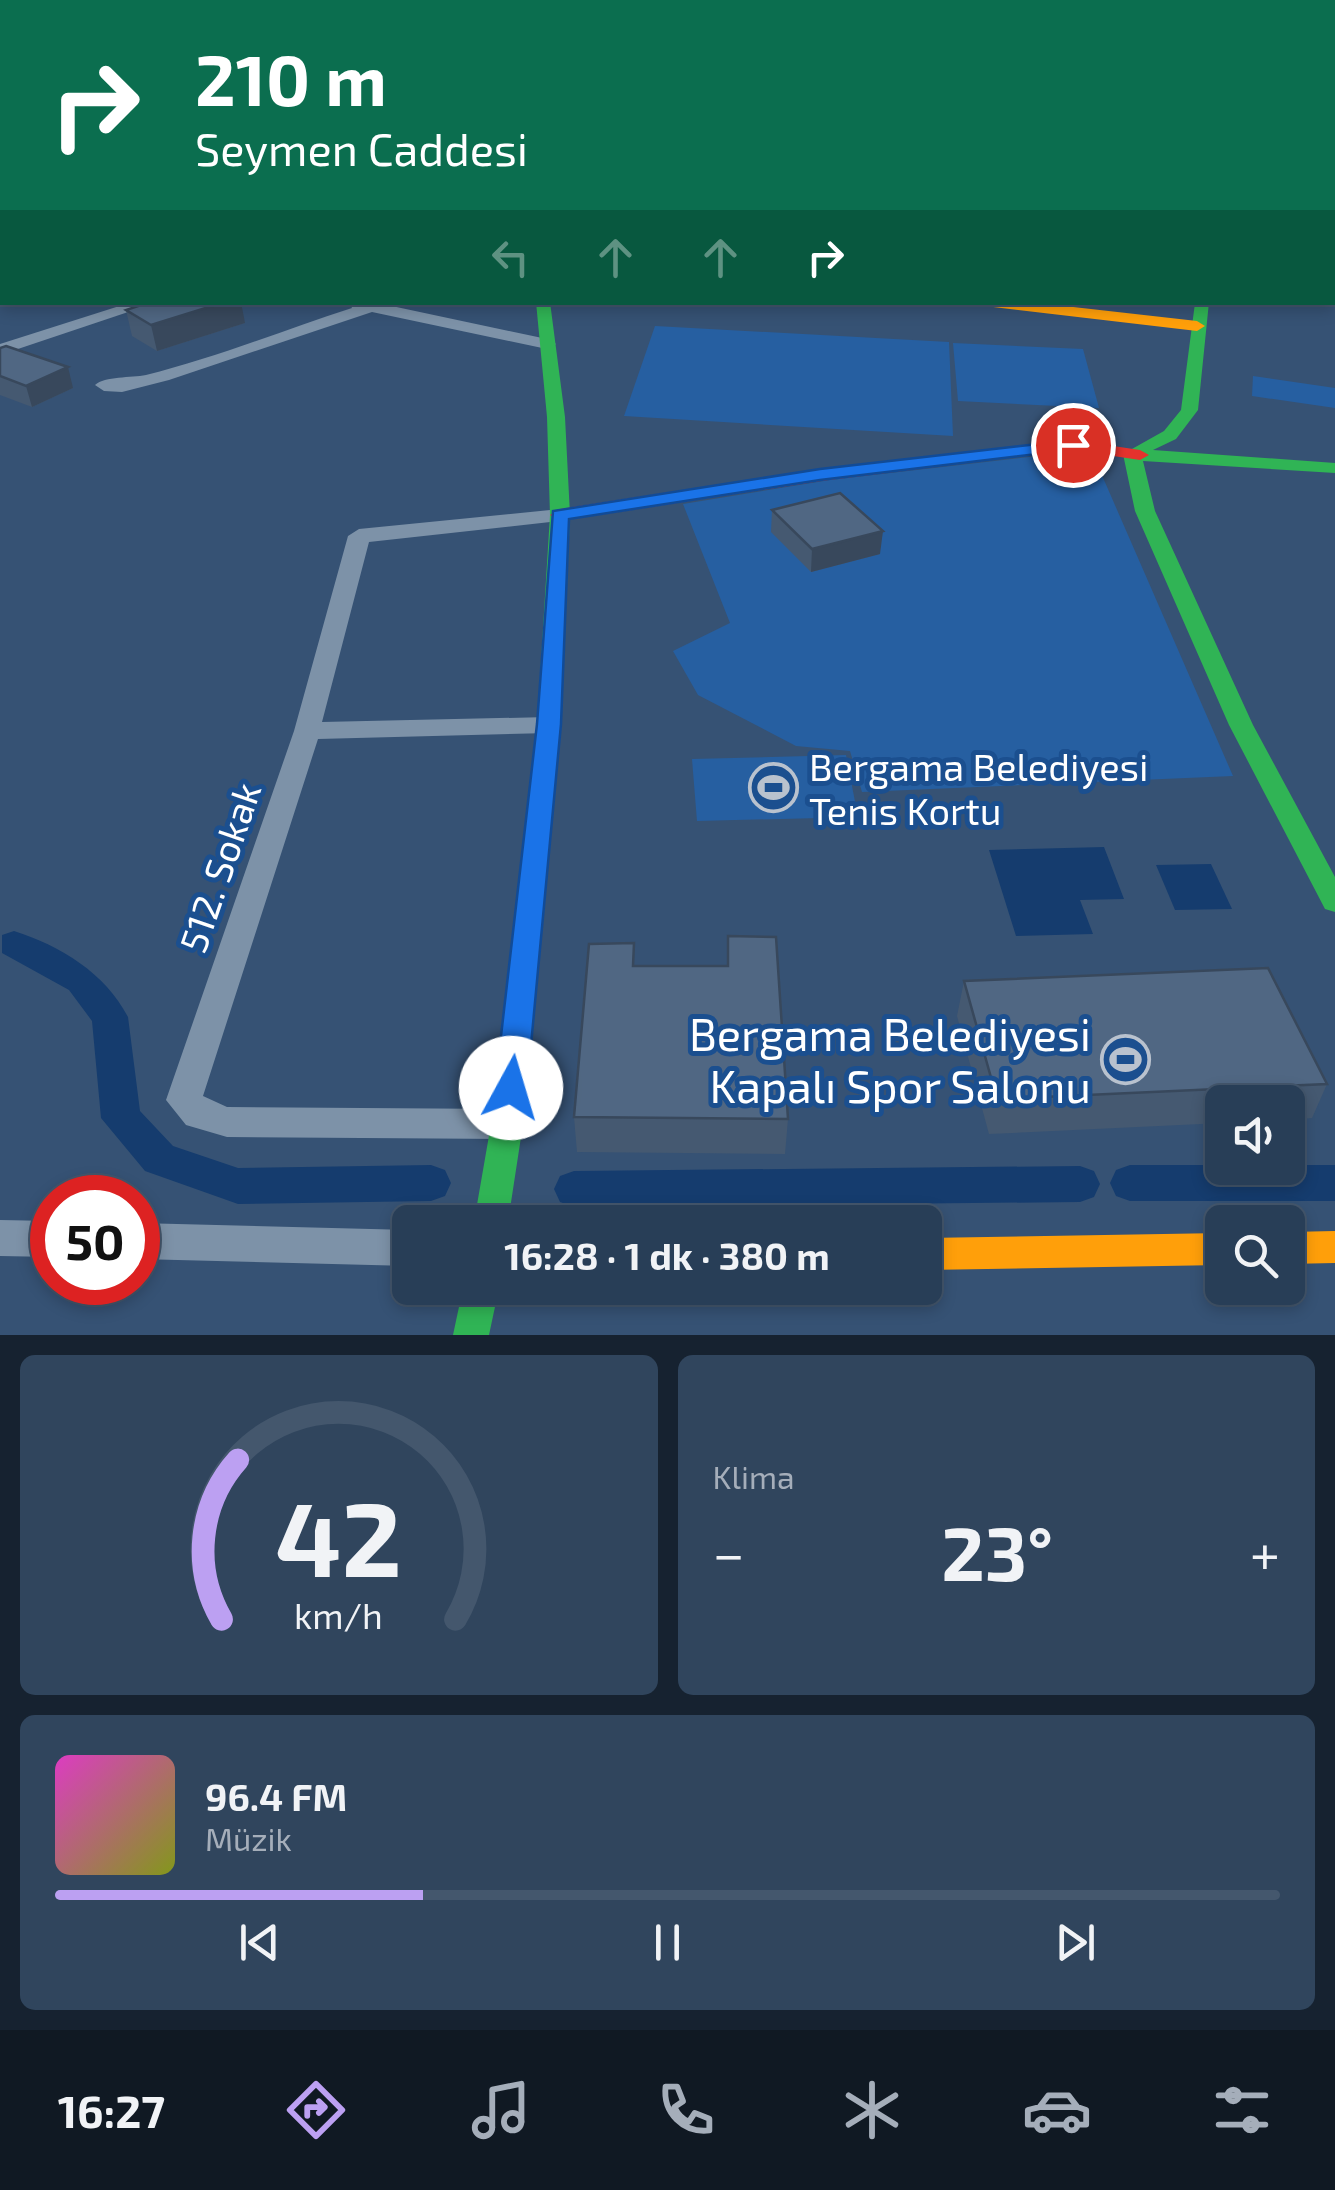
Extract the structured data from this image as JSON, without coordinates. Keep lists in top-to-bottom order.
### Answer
{
  "streets": {
    "street": ["512. Sokak"]
  },
  "places": {
    "sports": ["Bergama Belediyesi Tenis Kortu", "Bergama Belediyesi Kapalı Spor Salonu"]
  },
  "page": {
    "turn": ["210 m", "Seymen Caddesi"],
    "limit": "50",
    "trip": "16:28 · 1 dk · 380 m",
    "tile": "Klima",
    "heat": ["−", "23°", "+"],
    "song": ["96.4 FM", "Müzik"],
    "tabs": "16:27",
    "gauge": ["42", "km/h"]
  }
}
